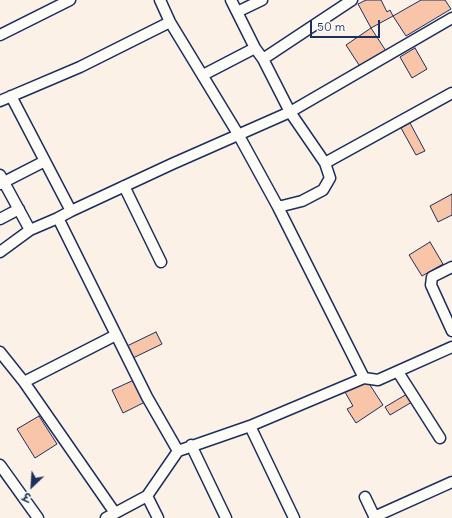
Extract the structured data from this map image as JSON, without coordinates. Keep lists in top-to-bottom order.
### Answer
{
  "scale_bar": "50 m",
  "north": "bottom left"
}
